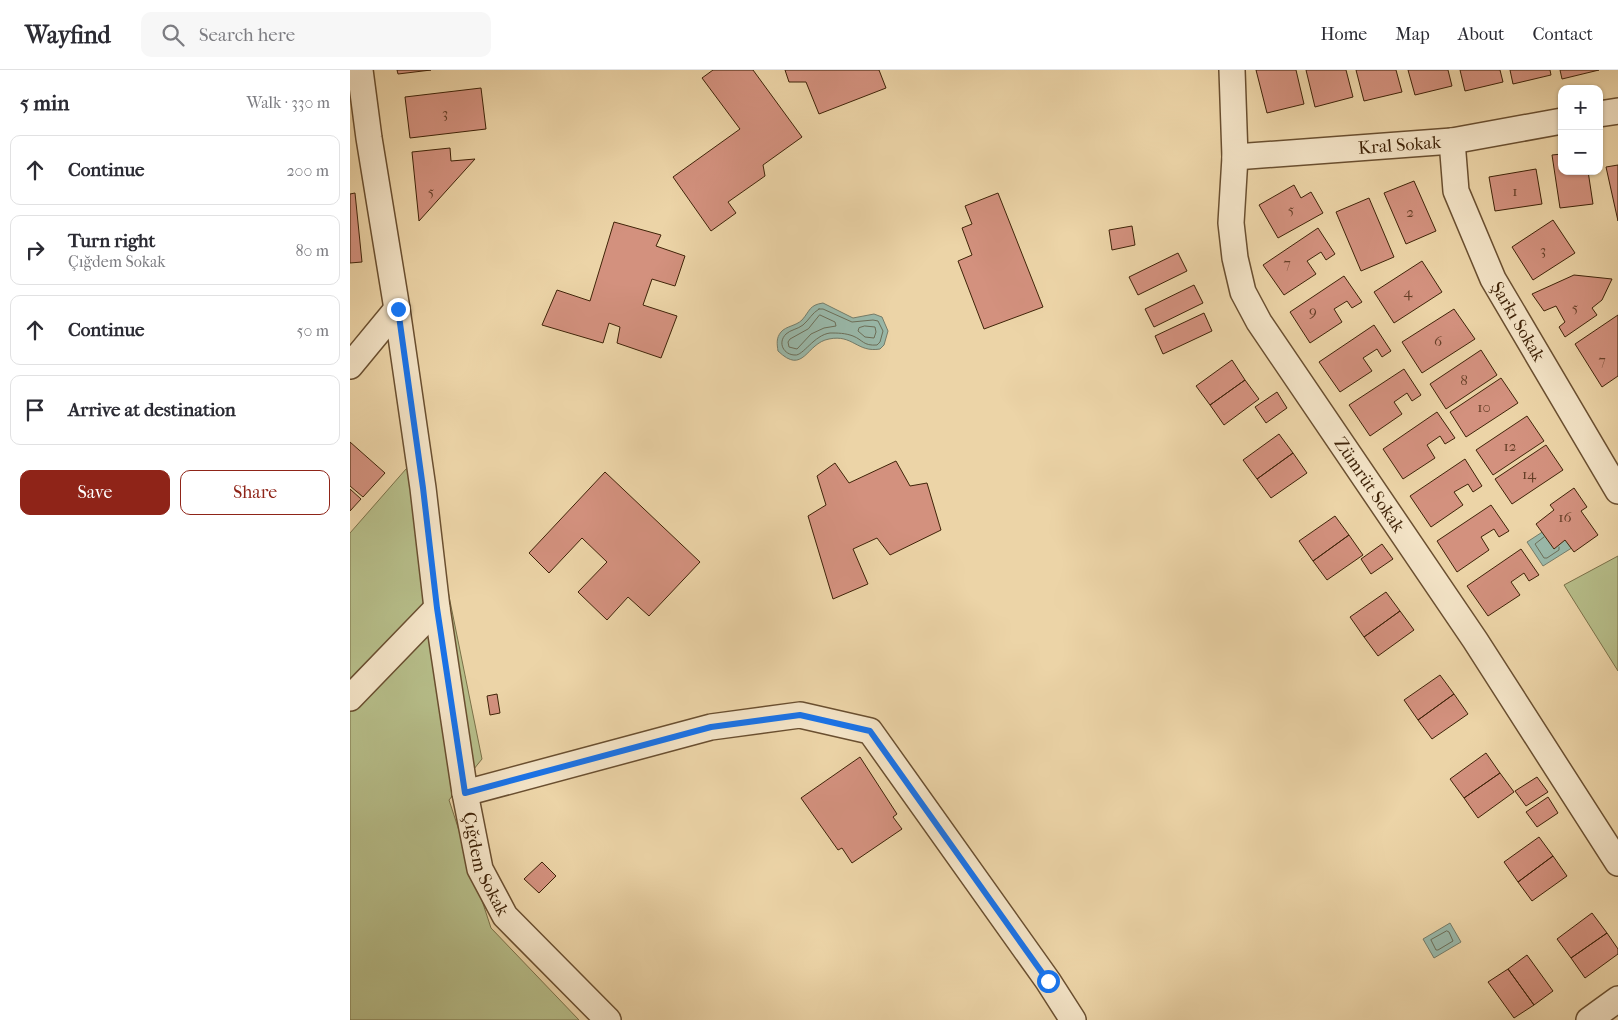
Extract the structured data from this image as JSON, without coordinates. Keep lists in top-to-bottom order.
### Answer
{
  "streets": {
    "street": [
      "Kral Sokak",
      "Şarkı Sokak",
      "Zümrüt Sokak",
      "Çığdem Sokak"
    ]
  },
  "crossings": [
    ["Kral Sokak", "Şarkı Sokak"],
    ["Kral Sokak", "Zümrüt Sokak"]
  ],
  "house_numbers": [
    "3",
    "5",
    "1",
    "5",
    "2",
    "3",
    "7",
    "4",
    "5",
    "9",
    "6",
    "7",
    "8",
    "10",
    "12",
    "14",
    "16"
  ],
  "page": {
    "header": "Wayfind",
    "search": "Search here",
    "nav": [
      "Home",
      "Map",
      "About",
      "Contact"
    ],
    "heading": ["5 min", "Walk · 330 m"],
    "map_buttons": ["+", "−"],
    "list": [
      ["Continue", "200 m"],
      ["Turn right", "Çığdem Sokak", "80 m"],
      ["Continue", "50 m"],
      "Arrive at destination"
    ],
    "buttons": ["Save", "Share"]
  }
}
